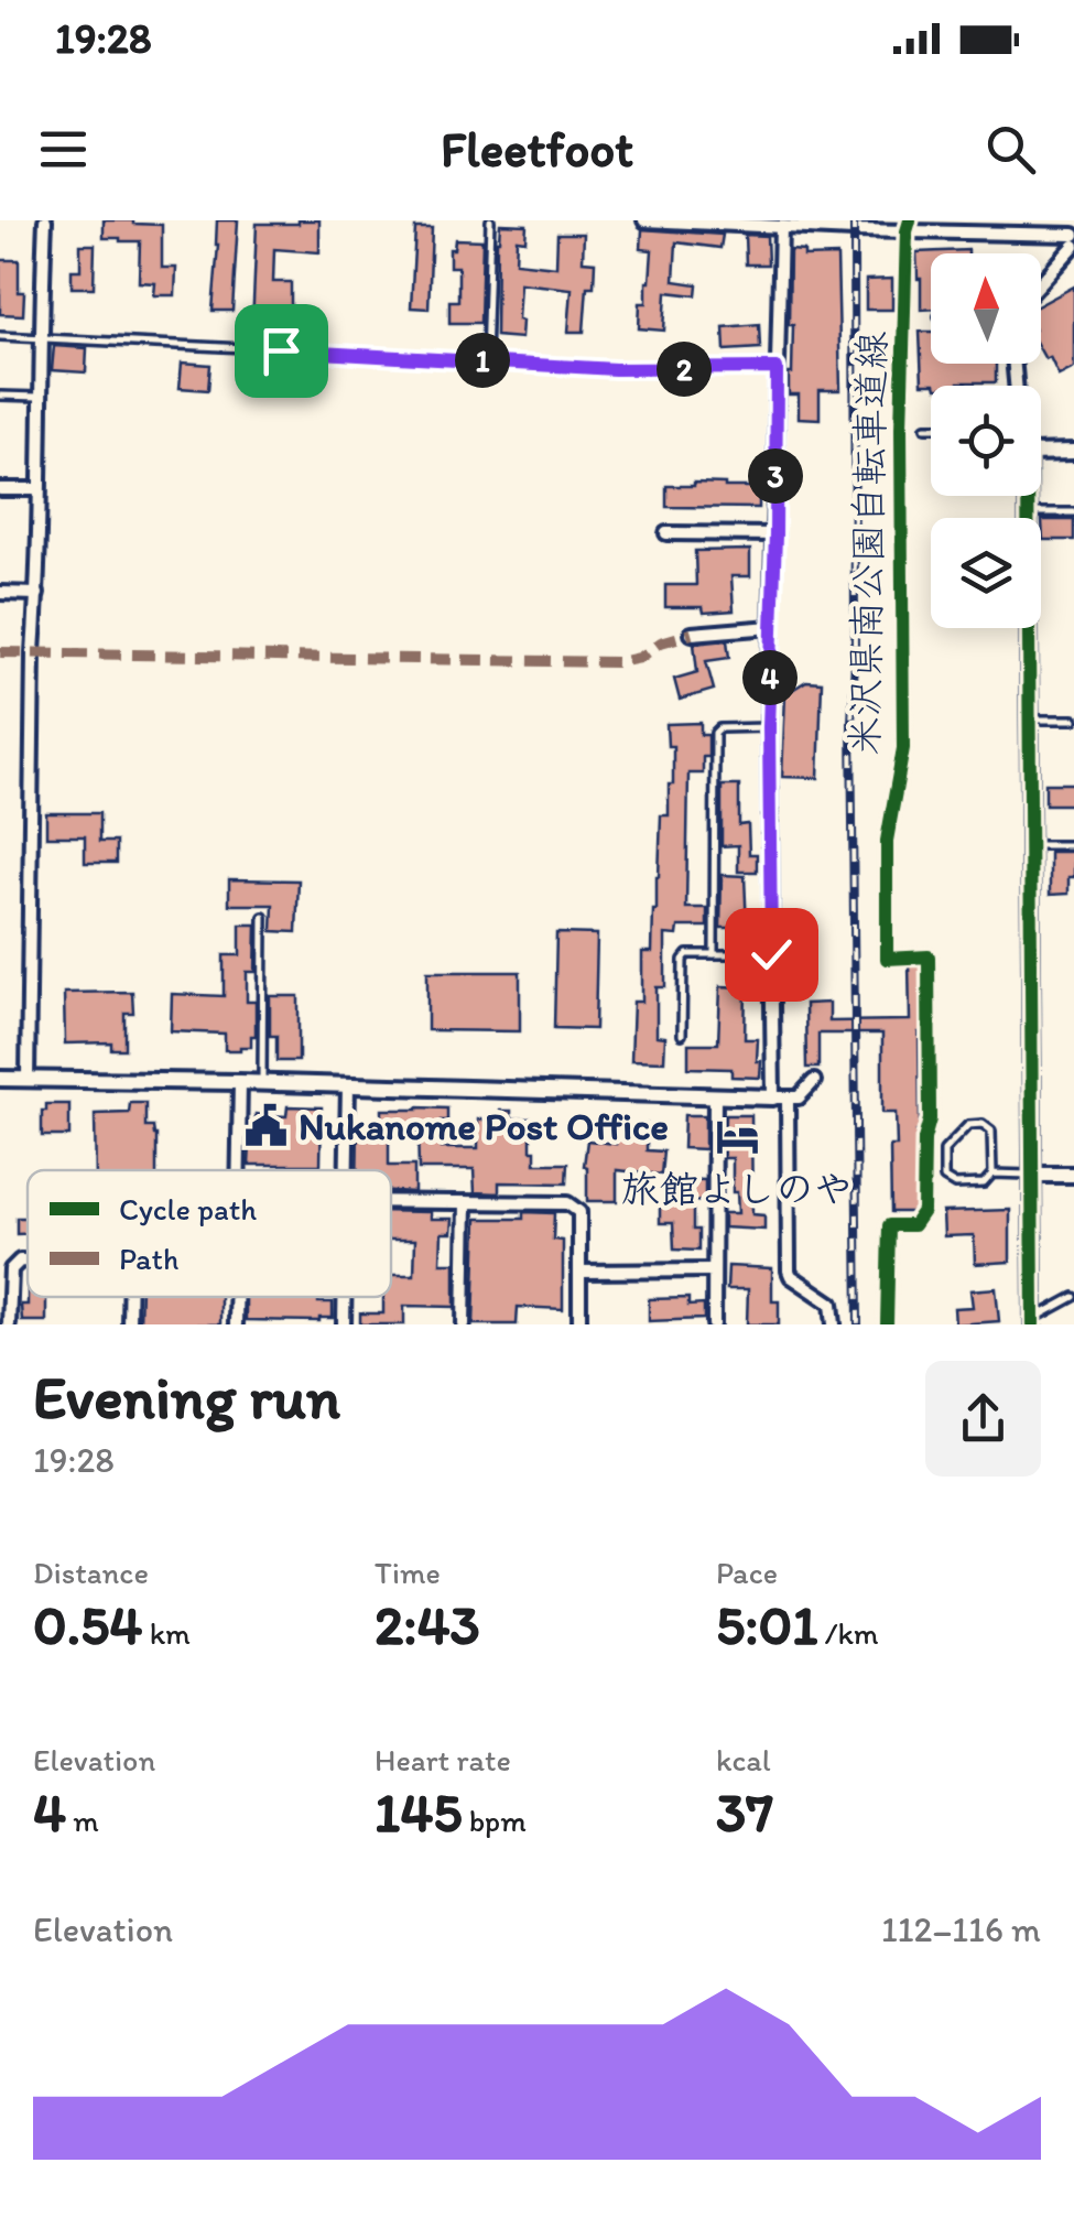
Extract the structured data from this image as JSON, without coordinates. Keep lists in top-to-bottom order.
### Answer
{
  "streets": {
    "cycle path": ["米沢県南公園自転車道線"]
  },
  "places": {
    "public building": ["Nukanome Post Office"],
    "hotel": ["旅館よしのや"]
  },
  "legend": ["Cycle path", "Path"],
  "north": "top",
  "page": {
    "status": "19:28",
    "header": "Fleetfoot",
    "pins": [
      "1",
      "2",
      "3",
      "4"
    ],
    "heading": ["Evening run", "19:28"],
    "stats": [
      ["Distance", "0.54 km"],
      ["Time", "2:43"],
      ["Pace", "5:01 /km"],
      ["Elevation", "4 m"],
      ["Heart rate", "145 bpm"],
      ["kcal", "37"]
    ],
    "chart": ["Elevation", "112–116 m"]
  }
}
